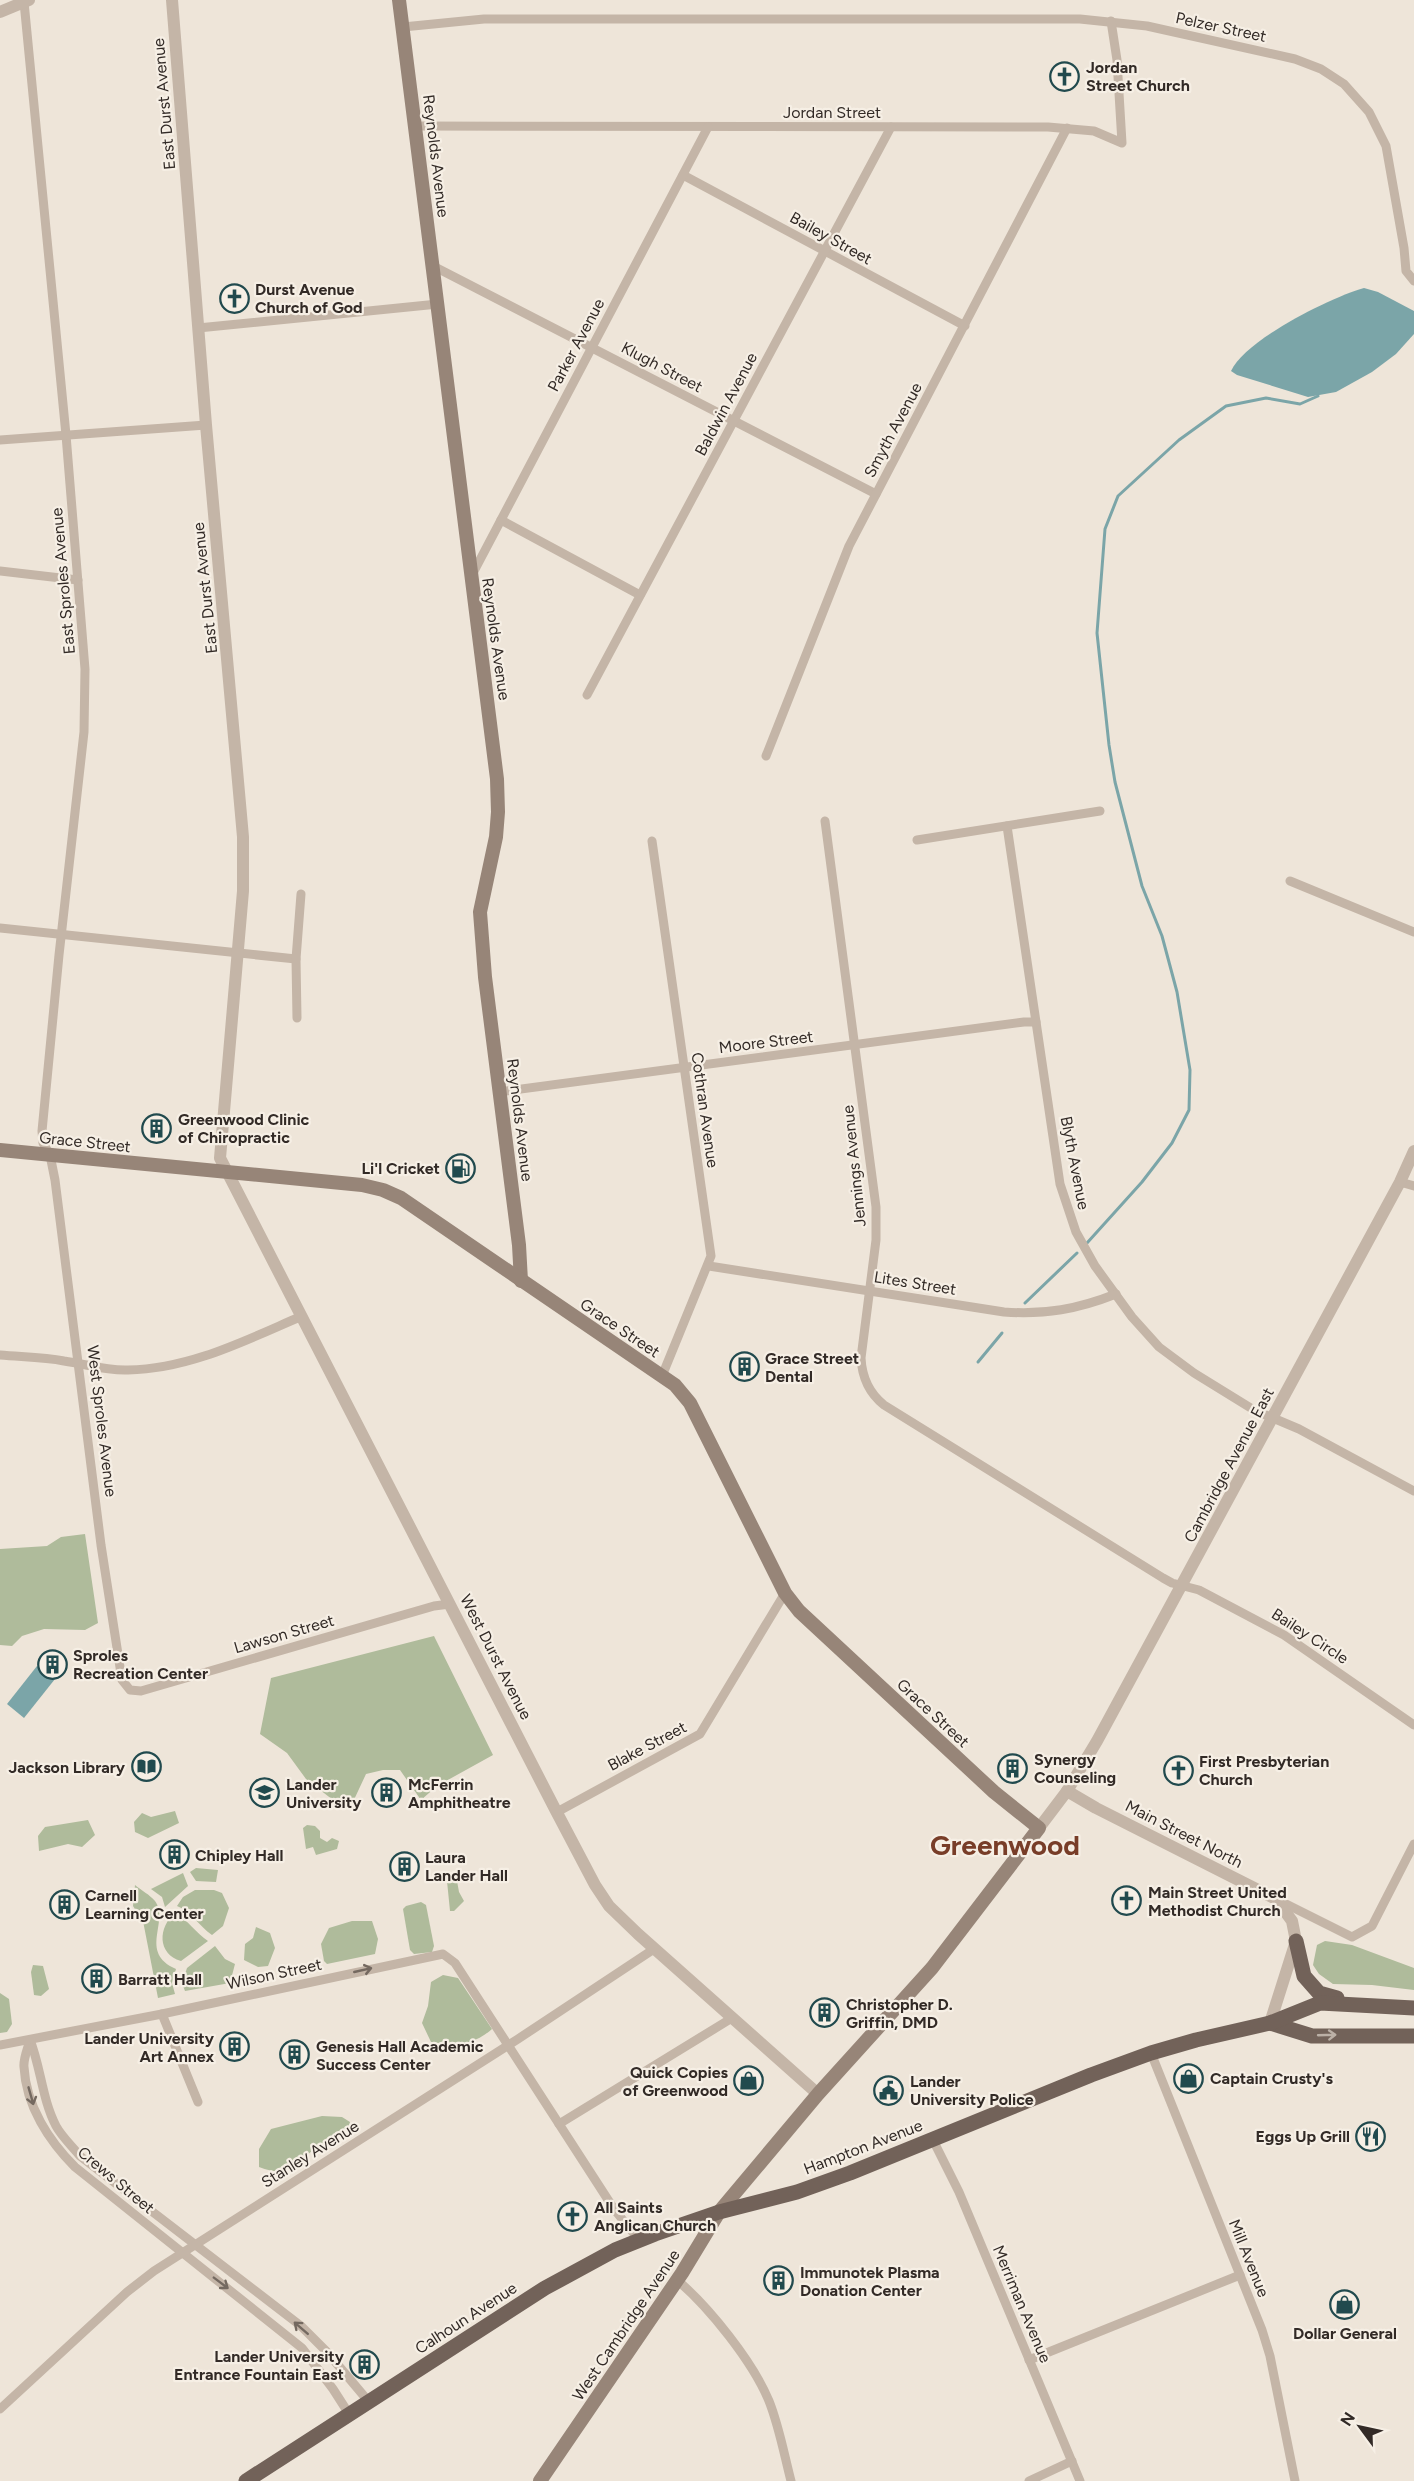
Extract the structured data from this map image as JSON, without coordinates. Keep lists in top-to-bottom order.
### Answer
{
  "streets": {
    "main road": [
      "Reynolds Avenue",
      "Grace Street",
      "Hampton Avenue",
      "Calhoun Avenue",
      "West Cambridge Avenue"
    ],
    "street": [
      "Pelzer Street",
      "East Durst Avenue",
      "Jordan Street",
      "Bailey Street",
      "Parker Avenue",
      "Klugh Street",
      "Baldwin Avenue",
      "Smyth Avenue",
      "East Sproles Avenue",
      "Moore Street",
      "Cothran Avenue",
      "Blyth Avenue",
      "Jennings Avenue",
      "Lites Street",
      "West Sproles Avenue",
      "Cambridge Avenue East",
      "Lawson Street",
      "Bailey Circle",
      "West Durst Avenue",
      "Blake Street",
      "Main Street North",
      "Wilson Street",
      "Stanley Avenue",
      "Crews Street",
      "Mill Avenue",
      "Merriman Avenue"
    ]
  },
  "crossings": [
    ["Pelzer Street", "Jordan Street"],
    ["Pelzer Street", "Reynolds Avenue"],
    ["East Durst Avenue", "Grace Street"],
    ["East Durst Avenue", "West Durst Avenue"],
    ["Jordan Street", "Reynolds Avenue"],
    ["Jordan Street", "Parker Avenue"],
    ["Jordan Street", "Baldwin Avenue"],
    ["Jordan Street", "Smyth Avenue"],
    ["Reynolds Avenue", "Parker Avenue"],
    ["Reynolds Avenue", "Klugh Street"],
    ["Reynolds Avenue", "Moore Street"],
    ["Reynolds Avenue", "Grace Street"],
    ["Bailey Street", "Parker Avenue"],
    ["Bailey Street", "Baldwin Avenue"],
    ["Bailey Street", "Smyth Avenue"],
    ["Parker Avenue", "Klugh Street"],
    ["Klugh Street", "Baldwin Avenue"],
    ["Klugh Street", "Smyth Avenue"],
    ["East Sproles Avenue", "Grace Street"],
    ["East Sproles Avenue", "West Sproles Avenue"],
    ["Moore Street", "Cothran Avenue"],
    ["Moore Street", "Blyth Avenue"],
    ["Moore Street", "Jennings Avenue"],
    ["Cothran Avenue", "Grace Street"],
    ["Cothran Avenue", "Lites Street"],
    ["Grace Street", "West Sproles Avenue"],
    ["Grace Street", "Cambridge Avenue East"],
    ["Grace Street", "West Durst Avenue"],
    ["Grace Street", "Blake Street"],
    ["Grace Street", "West Cambridge Avenue"],
    ["Blyth Avenue", "Lites Street"],
    ["Blyth Avenue", "Cambridge Avenue East"],
    ["Jennings Avenue", "Lites Street"],
    ["Jennings Avenue", "Cambridge Avenue East"],
    ["Jennings Avenue", "Bailey Circle"],
    ["West Sproles Avenue", "Lawson Street"],
    ["Cambridge Avenue East", "Bailey Circle"],
    ["Cambridge Avenue East", "Main Street North"],
    ["Cambridge Avenue East", "West Cambridge Avenue"],
    ["Lawson Street", "West Durst Avenue"],
    ["West Durst Avenue", "Blake Street"],
    ["West Durst Avenue", "Stanley Avenue"],
    ["West Durst Avenue", "West Cambridge Avenue"],
    ["Wilson Street", "Stanley Avenue"],
    ["Wilson Street", "Crews Street"],
    ["Hampton Avenue", "Mill Avenue"],
    ["Hampton Avenue", "Merriman Avenue"],
    ["Hampton Avenue", "Calhoun Avenue"],
    ["Hampton Avenue", "West Cambridge Avenue"],
    ["Stanley Avenue", "Crews Street"],
    ["Crews Street", "Calhoun Avenue"],
    ["Calhoun Avenue", "West Cambridge Avenue"]
  ],
  "one_way": ["Wilson Street"],
  "districts": ["Greenwood"],
  "places": {
    "church": [
      "Jordan Street Church",
      "Durst Avenue Church of God",
      "First Presbyterian Church",
      "Main Street United Methodist Church",
      "All Saints Anglican Church"
    ],
    "building": [
      "Greenwood Clinic of Chiropractic",
      "Grace Street Dental",
      "Sproles Recreation Center",
      "Synergy Counseling",
      "McFerrin Amphitheatre",
      "Chipley Hall",
      "Laura Lander Hall",
      "Carnell Learning Center",
      "Barratt Hall",
      "Christopher D. Griffin, DMD",
      "Lander University Art Annex",
      "Genesis Hall Academic Success Center",
      "Immunotek Plasma Donation Center",
      "Lander University Entrance Fountain East"
    ],
    "fuel station": ["Li'l Cricket"],
    "library": ["Jackson Library"],
    "school or university": ["Lander University"],
    "shop": ["Captain Crusty's", "Quick Copies of Greenwood", "Dollar General"],
    "public building": ["Lander University Police"],
    "restaurant": ["Eggs Up Grill"]
  },
  "north": "top left"
}
